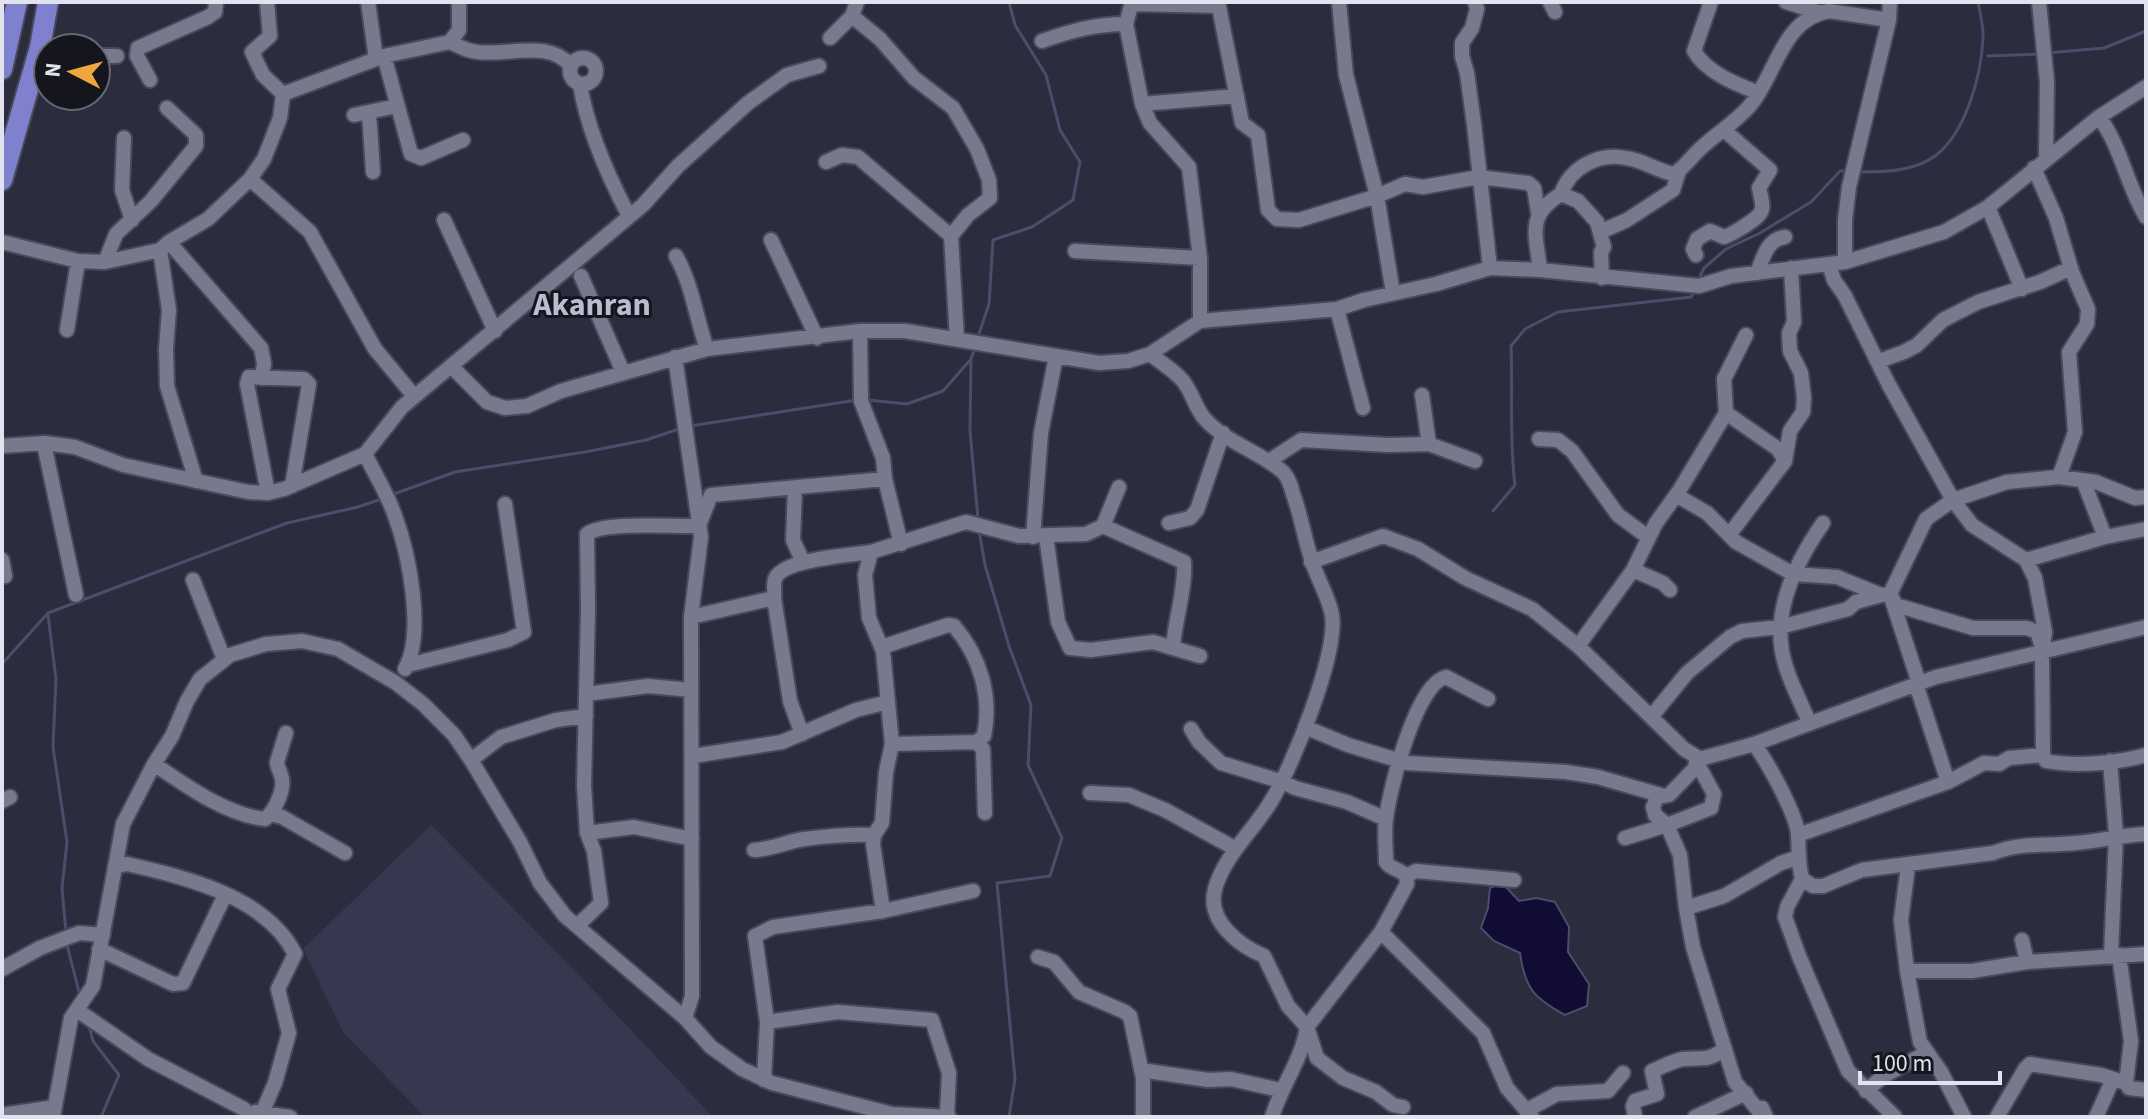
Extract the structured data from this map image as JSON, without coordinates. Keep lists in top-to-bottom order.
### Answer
{
  "districts": ["Akanran"],
  "scale_bar": "100 m",
  "north": "left"
}
